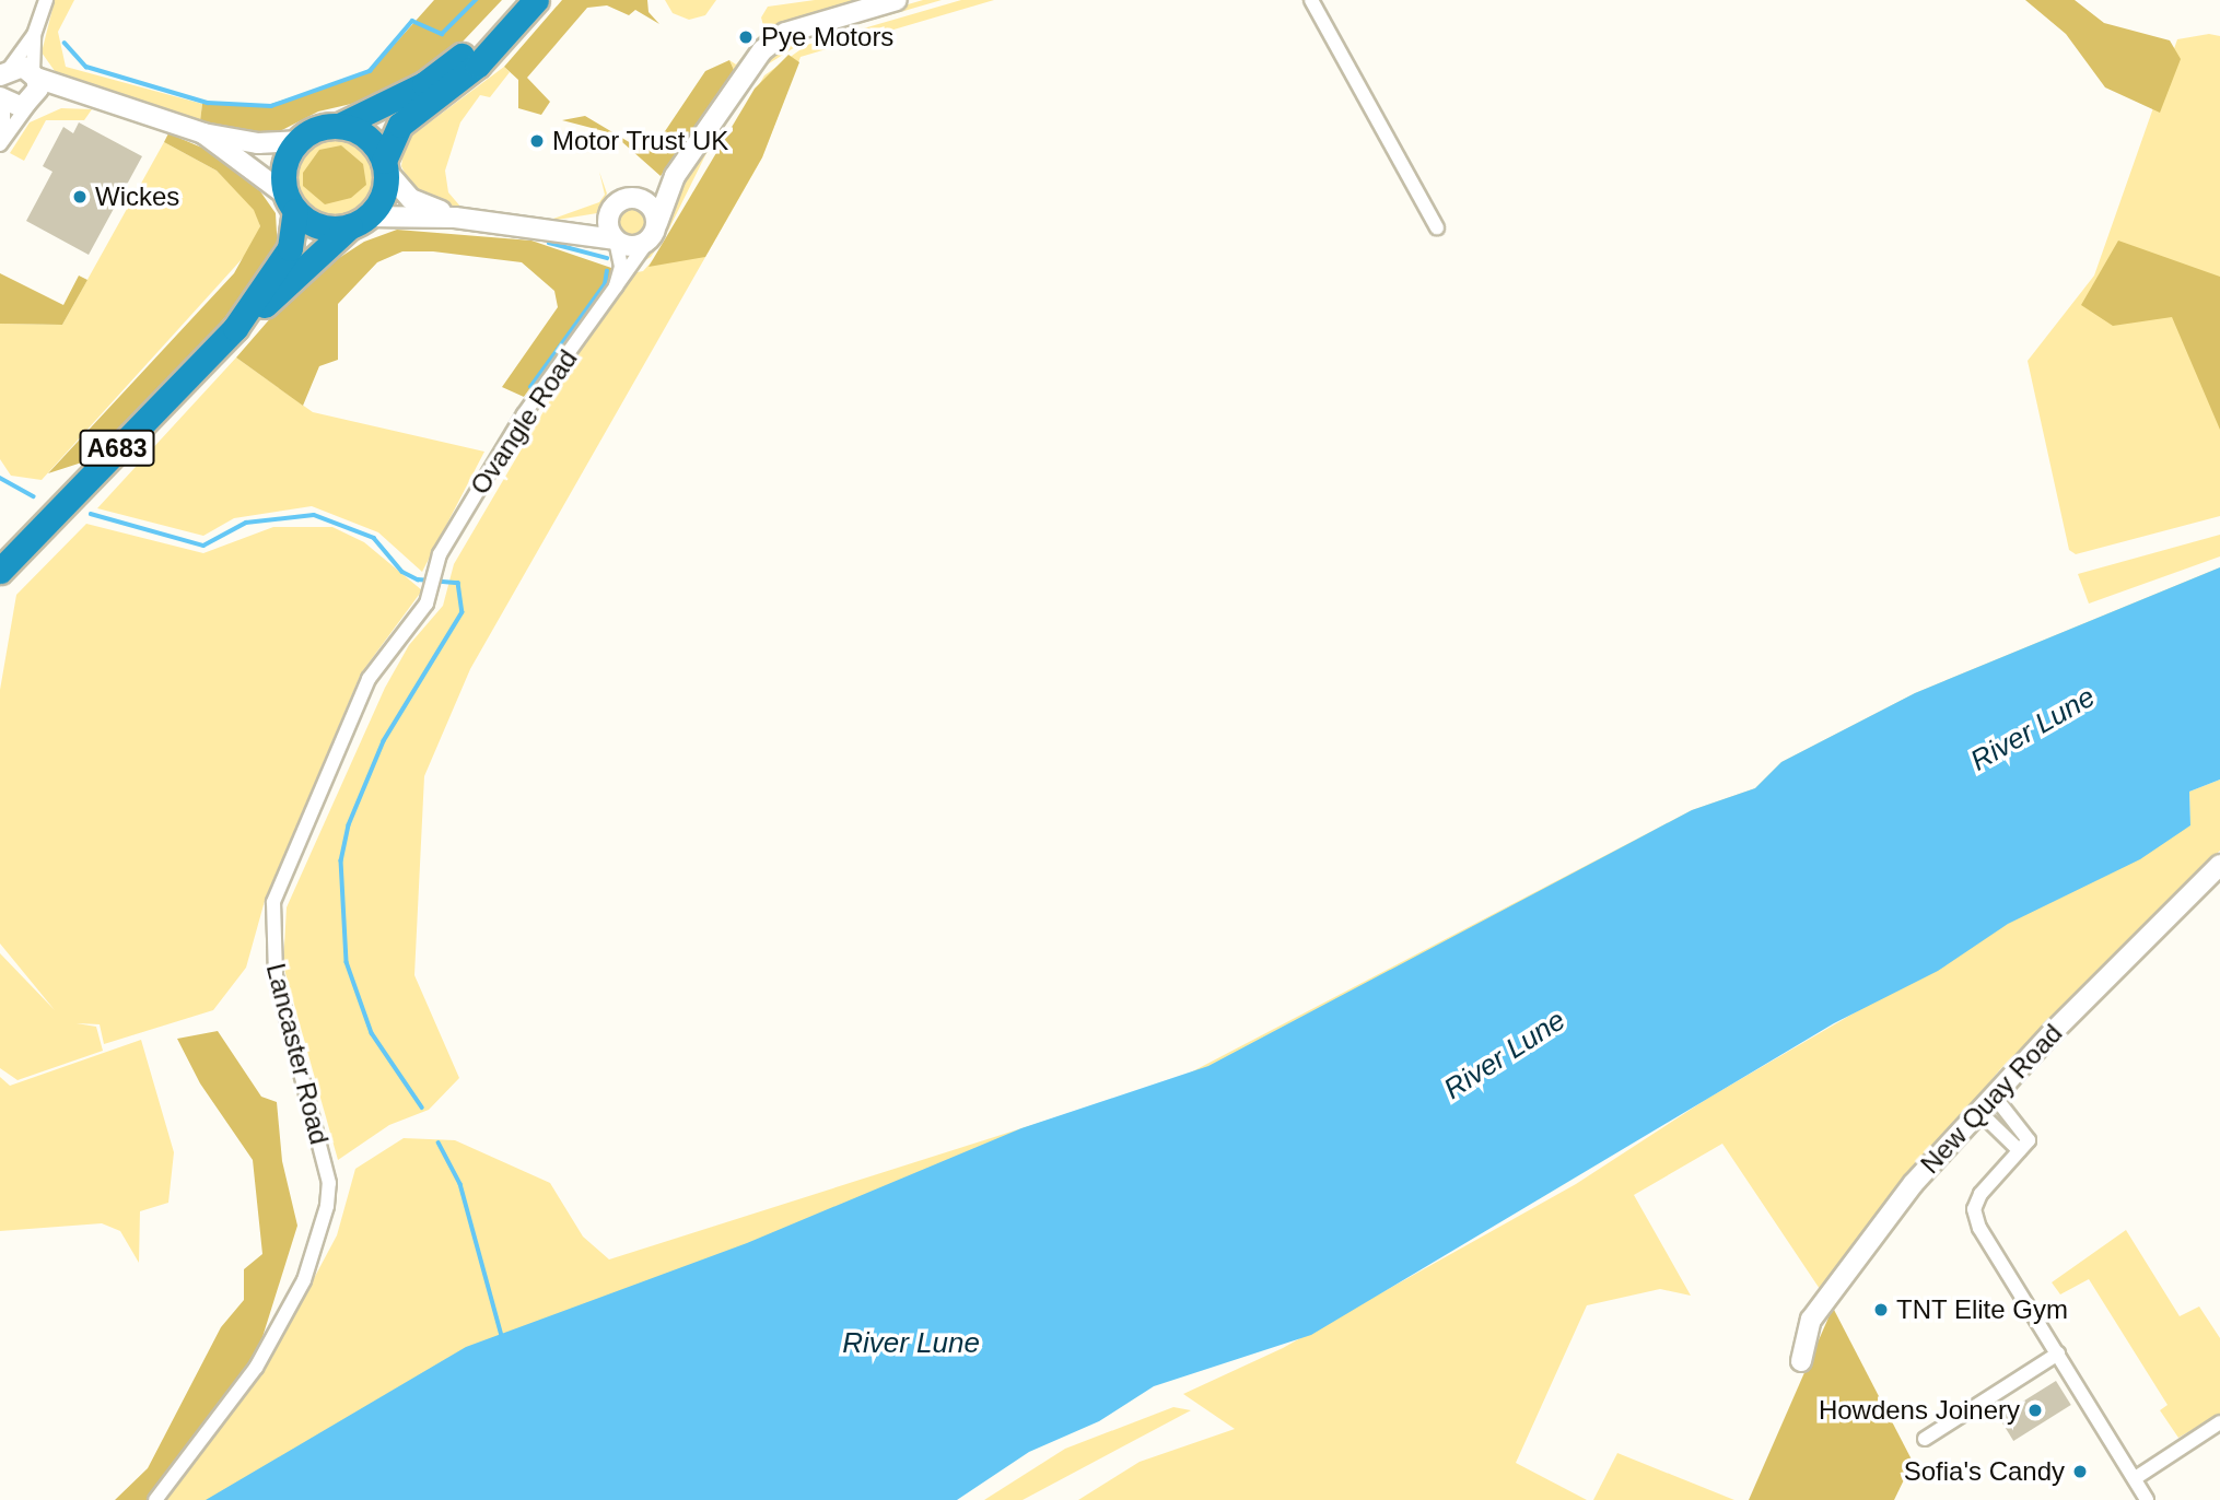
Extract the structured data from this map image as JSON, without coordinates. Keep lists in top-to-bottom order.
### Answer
{
  "streets": {
    "highway": ["A683"],
    "main road": ["New Quay Road"],
    "street": ["Ovangle Road", "Lancaster Road"]
  },
  "crossings": [
    ["Ovangle Road", "Lancaster Road"]
  ],
  "water": ["River Lune"],
  "places": [
    "Pye Motors",
    "Motor Trust UK",
    "Wickes",
    "TNT Elite Gym",
    "Howdens Joinery",
    "Sofia's Candy"
  ]
}
